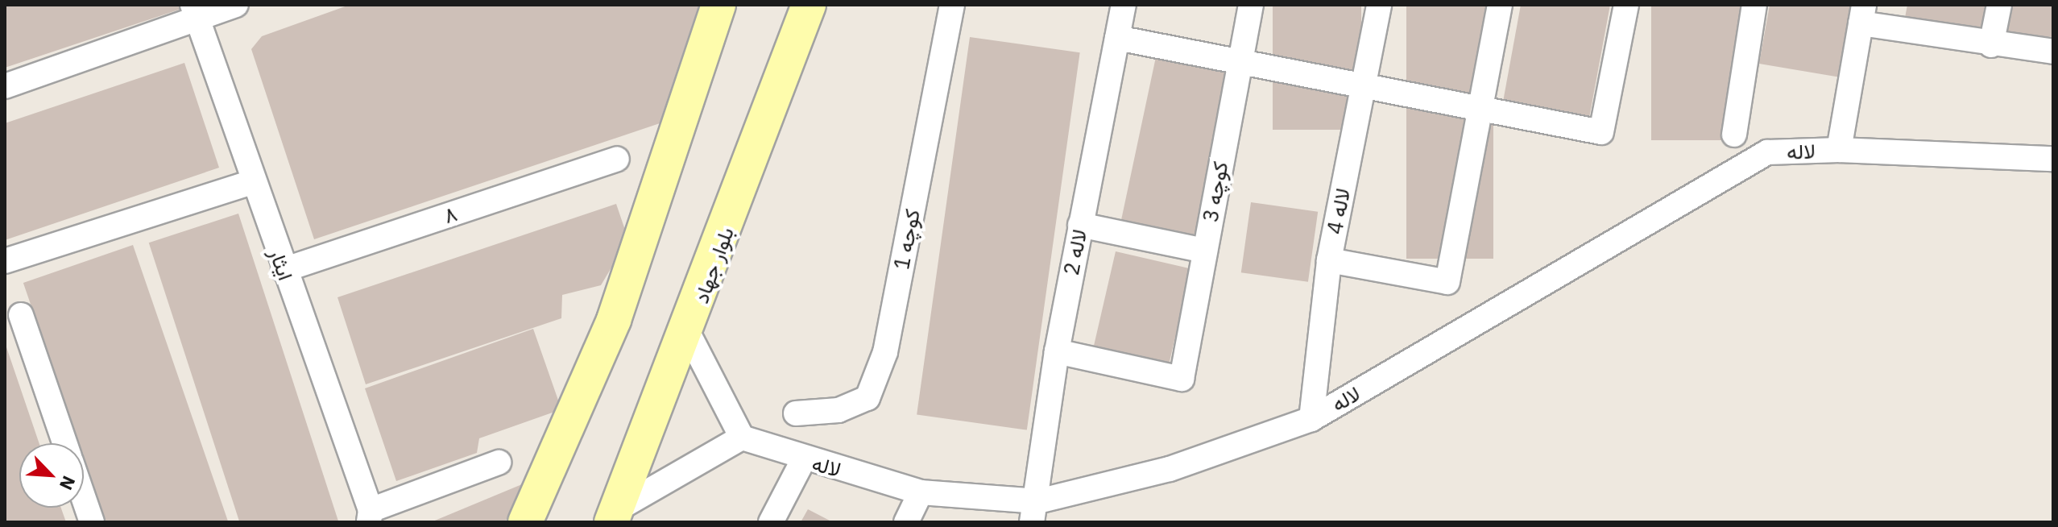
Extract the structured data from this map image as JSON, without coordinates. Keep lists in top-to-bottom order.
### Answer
{
  "streets": {
    "main road": ["بلوار جهاد"],
    "street": [
      "لاله",
      "کوچه 3",
      "لاله 4",
      "۸",
      "کوچه 1",
      "لاله 2",
      "ایثار"
    ]
  },
  "crossings": [
    ["لاله", "لاله 4"],
    ["لاله", "لاله 2"],
    ["کوچه 3", "لاله 2"],
    ["۸", "ایثار"]
  ],
  "north": "bottom right"
}
